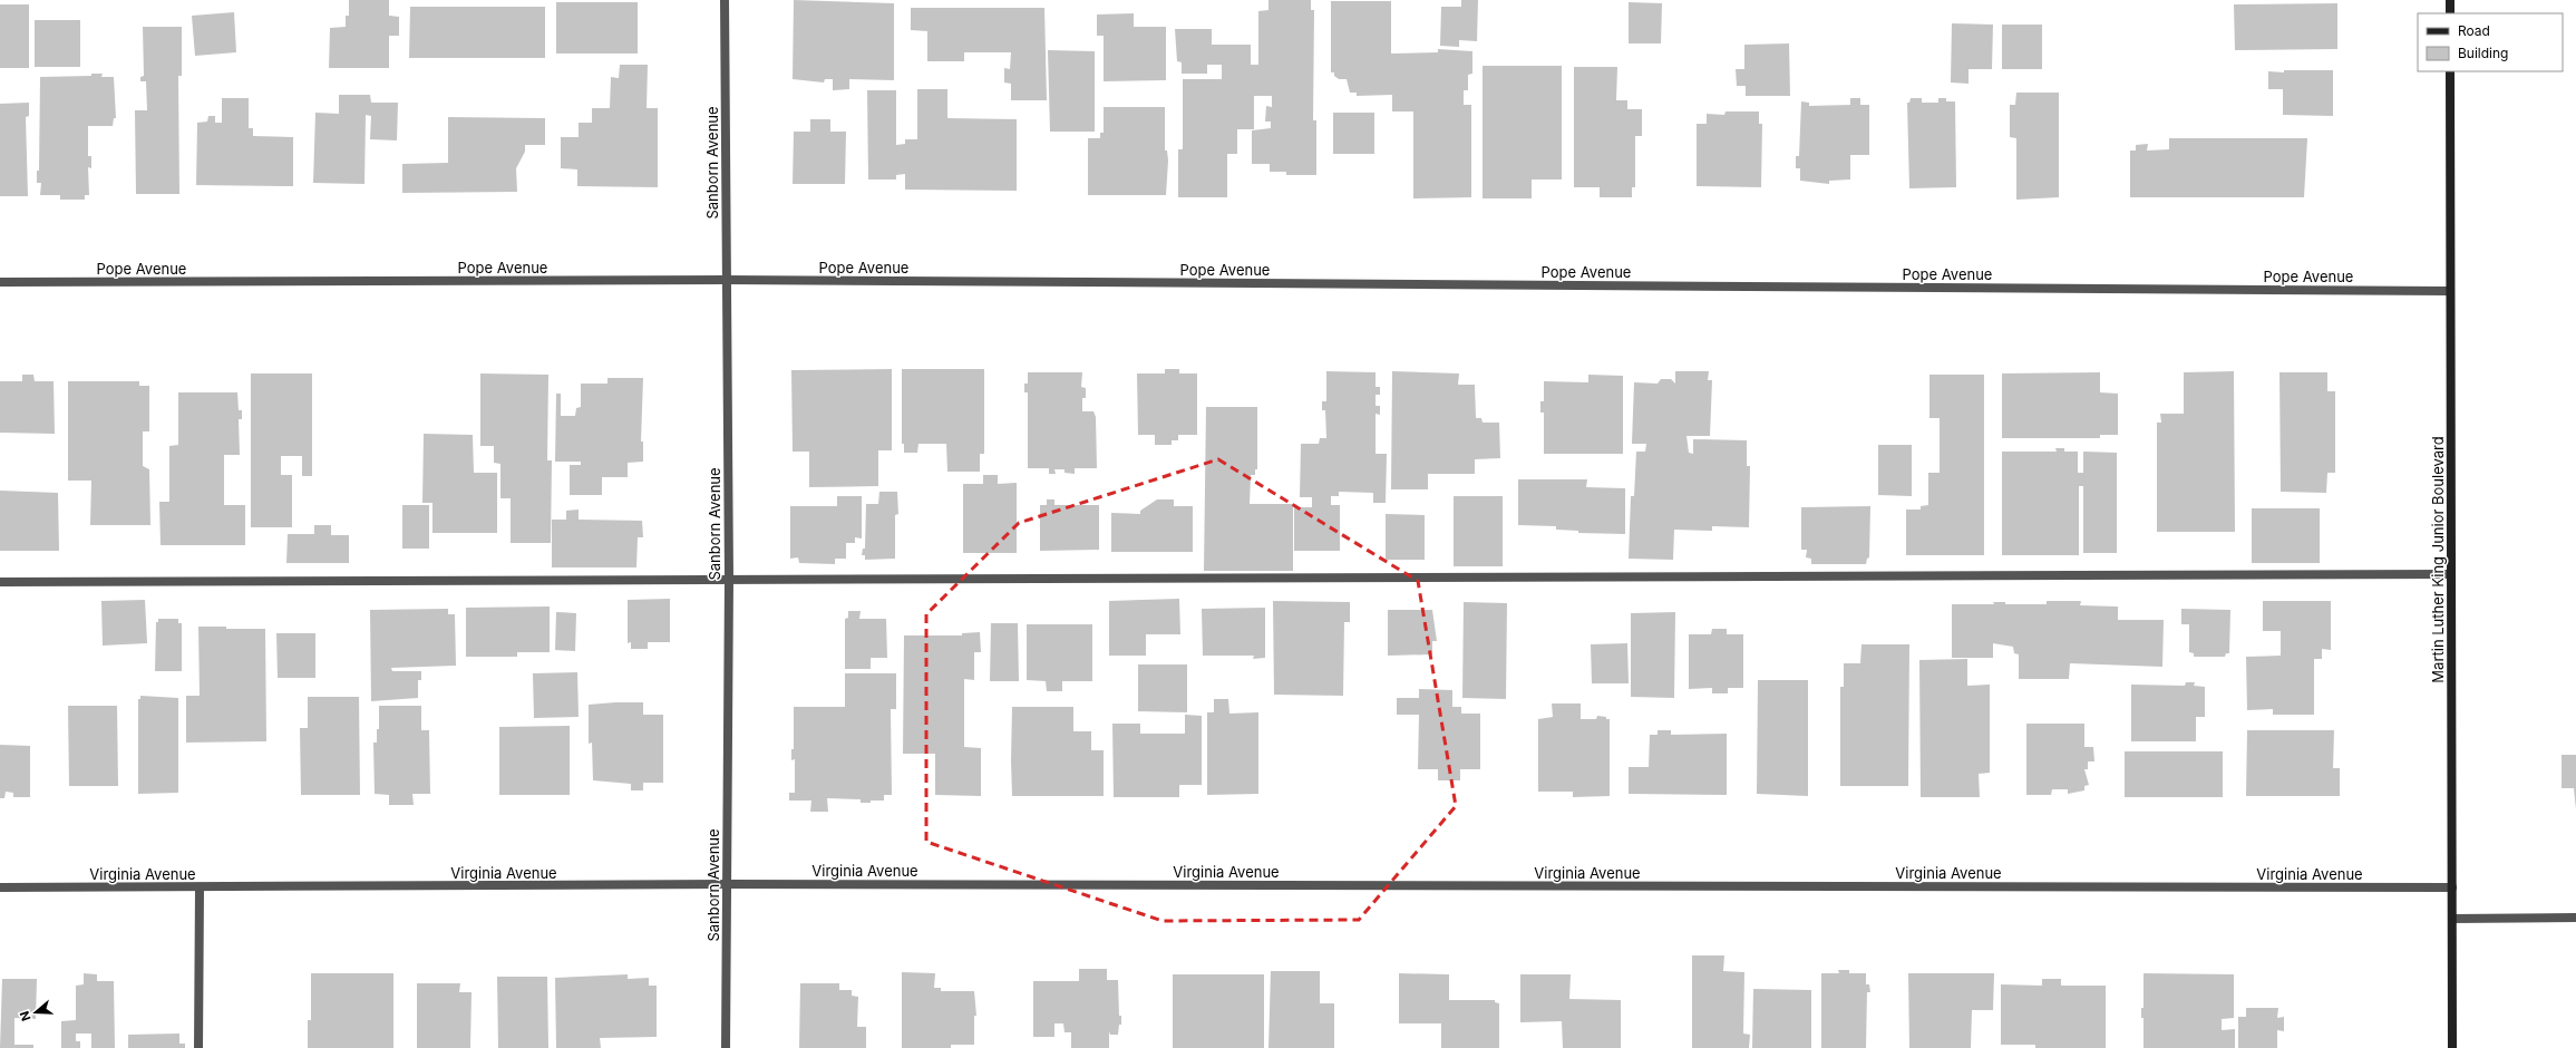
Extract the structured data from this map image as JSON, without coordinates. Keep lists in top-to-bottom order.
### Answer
{
  "streets": {
    "main road": ["Martin Luther King Junior Boulevard"],
    "street": ["Sanborn Avenue", "Pope Avenue", "Virginia Avenue"]
  },
  "crossings": [
    ["Sanborn Avenue", "Pope Avenue"],
    ["Sanborn Avenue", "Virginia Avenue"],
    ["Pope Avenue", "Martin Luther King Junior Boulevard"],
    ["Martin Luther King Junior Boulevard", "Virginia Avenue"]
  ],
  "legend": ["Road", "Building"],
  "north": "left"
}
